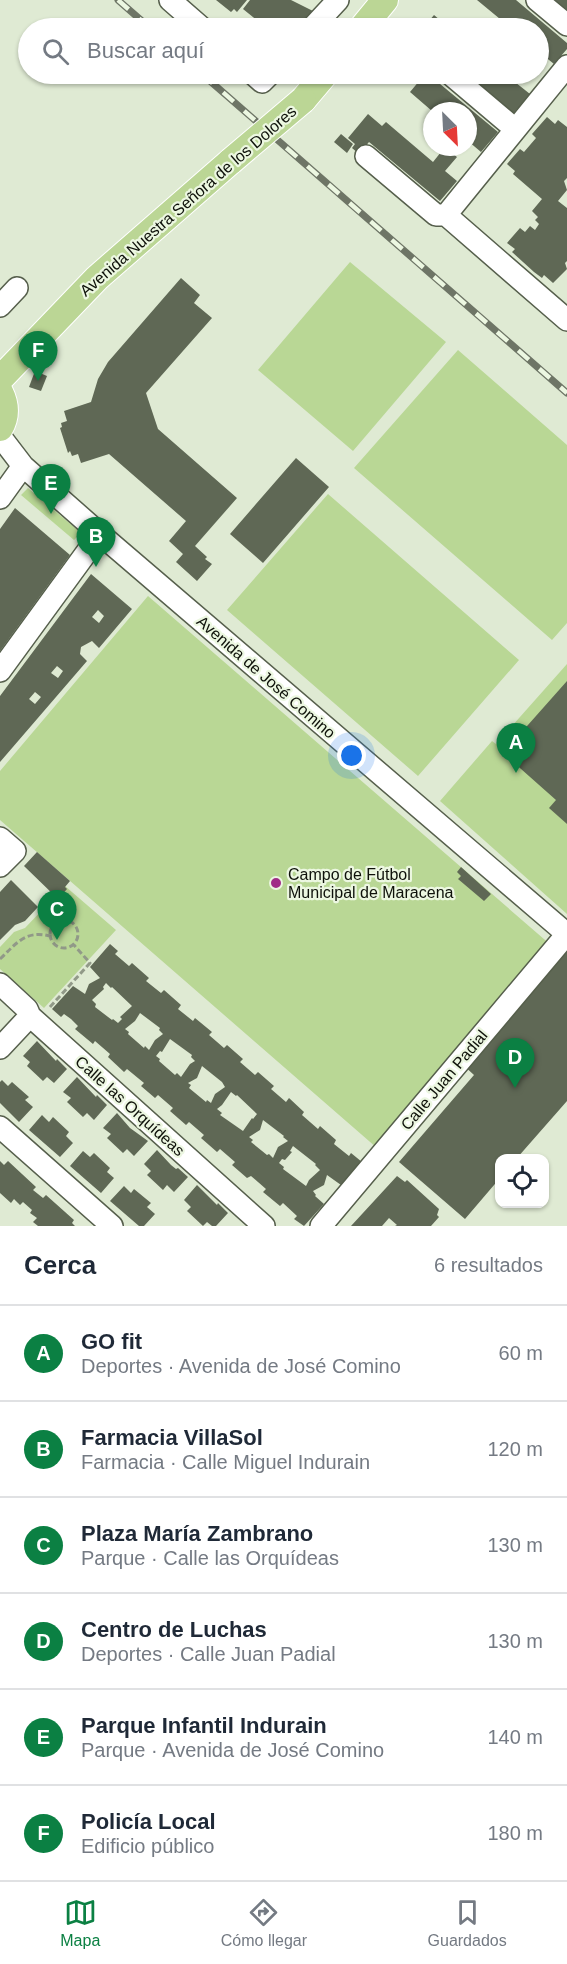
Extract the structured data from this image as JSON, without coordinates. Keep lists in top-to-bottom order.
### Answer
{
  "streets": {
    "main road": ["Avenida Nuestra Señora de los Dolores"],
    "street": ["Avenida de José Comino", "Calle Juan Padial", "Calle las Orquídeas"]
  },
  "crossings": [
    ["Avenida de José Comino", "Calle Juan Padial"]
  ],
  "places": ["Campo de Fútbol Municipal de Maracena"],
  "north": "bottom right",
  "page": {
    "search": "Buscar aquí",
    "pins": [
      "F",
      "E",
      "B",
      "A",
      "C",
      "D"
    ],
    "heading": ["Cerca", "6 resultados"],
    "list": [
      {
        "mark": "A",
        "name": "GO fit",
        "note": "Deportes · Avenida de José Comino",
        "value": "60 m"
      },
      {
        "mark": "B",
        "name": "Farmacia VillaSol",
        "note": "Farmacia · Calle Miguel Indurain",
        "value": "120 m"
      },
      {
        "mark": "C",
        "name": "Plaza María Zambrano",
        "note": "Parque · Calle las Orquídeas",
        "value": "130 m"
      },
      {
        "mark": "D",
        "name": "Centro de Luchas",
        "note": "Deportes · Calle Juan Padial",
        "value": "130 m"
      },
      {
        "mark": "E",
        "name": "Parque Infantil Indurain",
        "note": "Parque · Avenida de José Comino",
        "value": "140 m"
      },
      {
        "mark": "F",
        "name": "Policía Local",
        "note": "Edificio público",
        "value": "180 m"
      }
    ],
    "nav": ["Mapa", "Cómo llegar", "Guardados"]
  }
}
